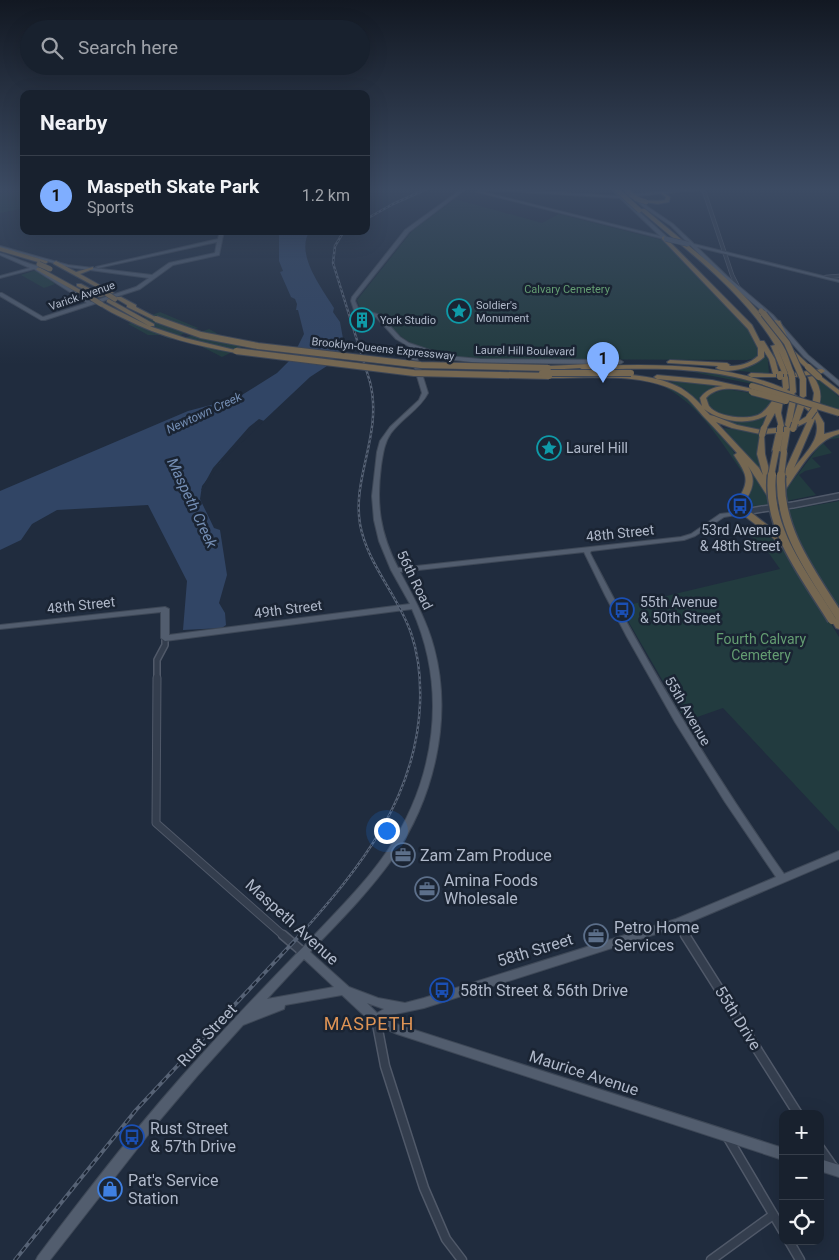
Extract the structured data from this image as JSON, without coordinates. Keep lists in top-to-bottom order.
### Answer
{
  "streets": {
    "highway": ["Brooklyn-Queens Expressway"],
    "main road": [
      "Varick Avenue",
      "Laurel Hill Boulevard",
      "48th Street",
      "56th Road",
      "49th Street",
      "55th Avenue",
      "Maspeth Avenue",
      "58th Street",
      "Rust Street",
      "Maurice Avenue"
    ],
    "street": ["55th Drive"]
  },
  "crossings": [
    ["Varick Avenue", "Brooklyn-Queens Expressway"],
    ["Laurel Hill Boulevard", "56th Road"],
    ["48th Street", "56th Road"],
    ["48th Street", "55th Avenue"],
    ["48th Street", "Maspeth Avenue"],
    ["56th Road", "49th Street"],
    ["56th Road", "Rust Street"],
    ["49th Street", "Maspeth Avenue"],
    ["55th Avenue", "58th Street"],
    ["Maspeth Avenue", "58th Street"],
    ["Maspeth Avenue", "Rust Street"],
    ["Maspeth Avenue", "Maurice Avenue"],
    ["58th Street", "55th Drive"],
    ["58th Street", "Maurice Avenue"]
  ],
  "districts": ["MASPETH"],
  "water": ["Newtown Creek", "Maspeth Creek"],
  "parks": ["Calvary Cemetery", "Fourth Calvary Cemetery"],
  "places": {
    "place": ["Soldier's Monument", "Laurel Hill"],
    "building": ["York Studio"],
    "bus stop": [
      "53rd Avenue & 48th Street",
      "55th Avenue & 50th Street",
      "58th Street & 56th Drive",
      "Rust Street & 57th Drive"
    ],
    "office": ["Zam Zam Produce", "Amina Foods Wholesale", "Petro Home Services"],
    "shop": ["Pat's Service Station"]
  },
  "page": {
    "search": "Search here",
    "heading": "Nearby",
    "list": [
      {
        "mark": "1",
        "name": "Maspeth Skate Park",
        "note": "Sports",
        "value": "1.2 km"
      }
    ],
    "pins": "1",
    "map_buttons": ["+", "−"]
  }
}
